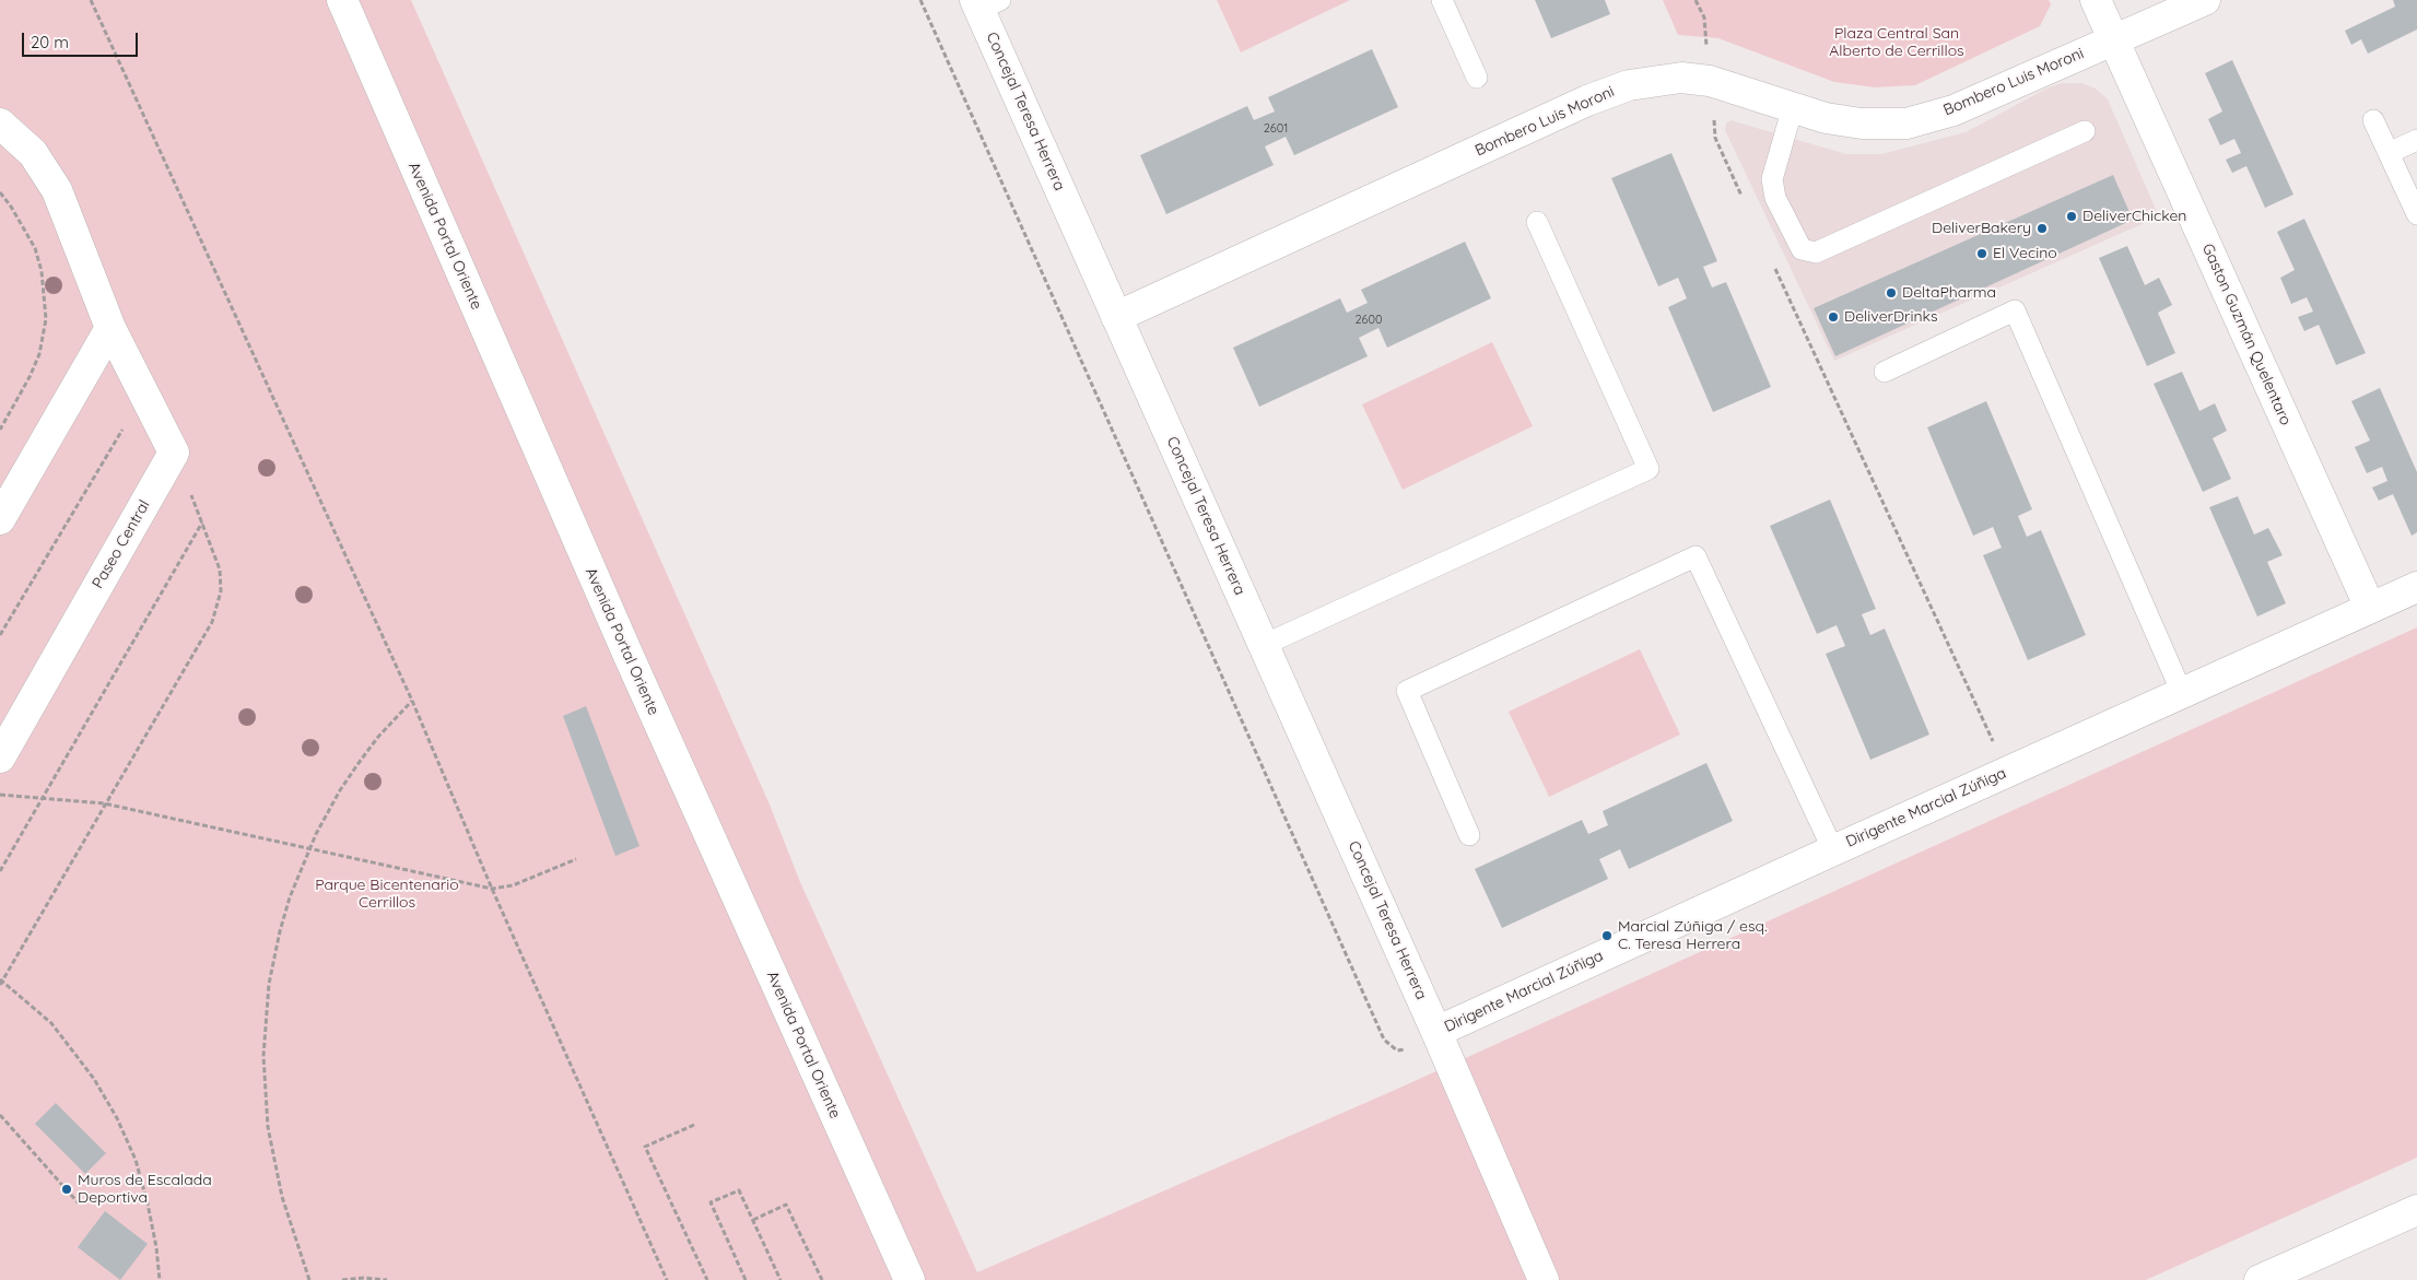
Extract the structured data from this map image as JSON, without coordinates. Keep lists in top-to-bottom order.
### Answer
{
  "streets": {
    "street": [
      "Bombero Luis Moroni",
      "Concejal Teresa Herrera",
      "Avenida Portal Oriente",
      "Gaston Guzmán Quelentaro",
      "Paseo Central",
      "Dirigente Marcial Zúñiga"
    ]
  },
  "crossings": [
    ["Bombero Luis Moroni", "Concejal Teresa Herrera"],
    ["Bombero Luis Moroni", "Gaston Guzmán Quelentaro"],
    ["Concejal Teresa Herrera", "Dirigente Marcial Zúñiga"],
    ["Gaston Guzmán Quelentaro", "Dirigente Marcial Zúñiga"]
  ],
  "parks": ["Plaza Central San Alberto de Cerrillos", "Parque Bicentenario Cerrillos"],
  "places": [
    "DeliverChicken",
    "DeliverBakery",
    "El Vecino",
    "DeltaPharma",
    "DeliverDrinks",
    "Marcial Zúñiga / esq. C. Teresa Herrera",
    "Muros de Escalada Deportiva"
  ],
  "house_numbers": ["2601", "2600"],
  "scale_bar": "20 m"
}
